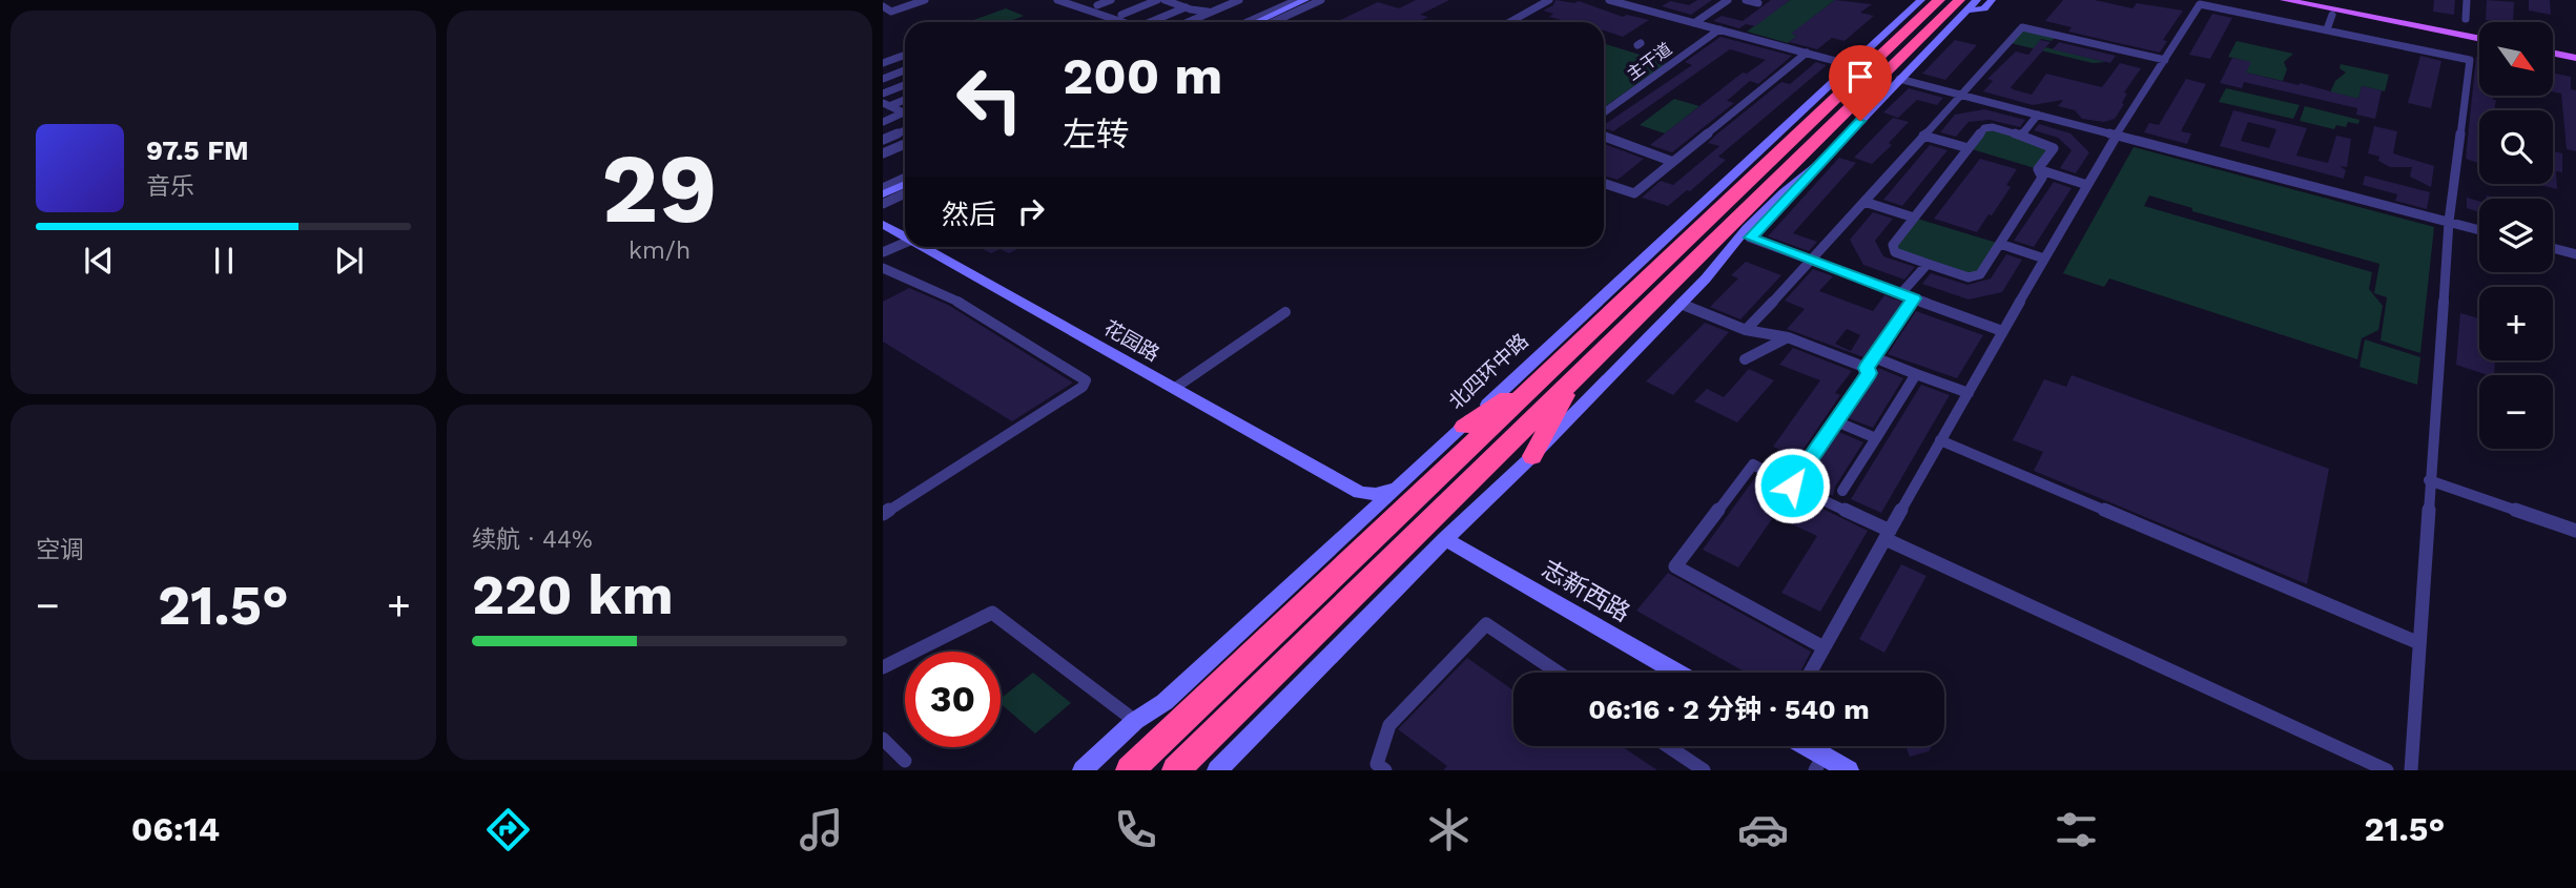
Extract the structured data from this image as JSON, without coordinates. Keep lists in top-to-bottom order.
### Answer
{
  "streets": {
    "highway": ["北四环中路"],
    "street": ["主干道", "花园路", "志新西路"]
  },
  "north": "bottom right",
  "page": {
    "tile": [
      ["29", "km/h"],
      "空调",
      ["续航 · 44%", "220 km"]
    ],
    "map_buttons": ["+", "−"],
    "turn": ["200 m", "左转"],
    "song": ["97.5 FM", "音乐"],
    "then": "然后",
    "heat": ["−", "21.5°", "+"],
    "limit": "30",
    "trip": "06:16 · 2 分钟 · 540 m",
    "tabs": ["06:14", "21.5°"]
  }
}
